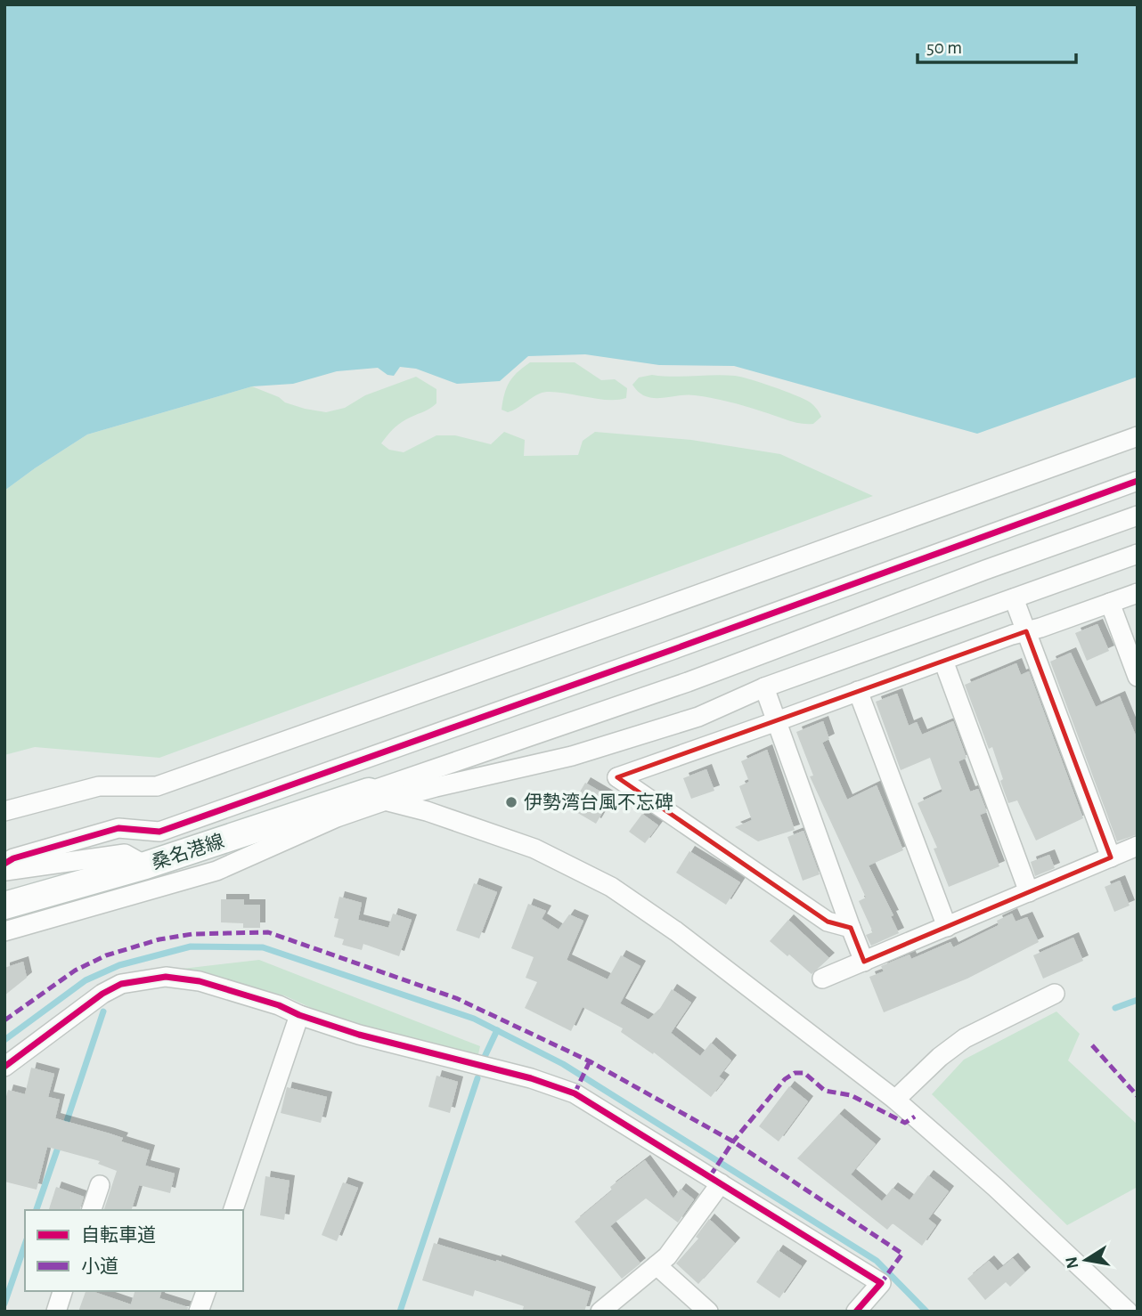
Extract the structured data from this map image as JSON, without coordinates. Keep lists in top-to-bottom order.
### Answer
{
  "streets": {
    "main road": ["桑名港線"]
  },
  "places": ["伊勢湾台風不忘碑"],
  "legend": ["自転車道", "小道"],
  "scale_bar": "50 m",
  "north": "left"
}
